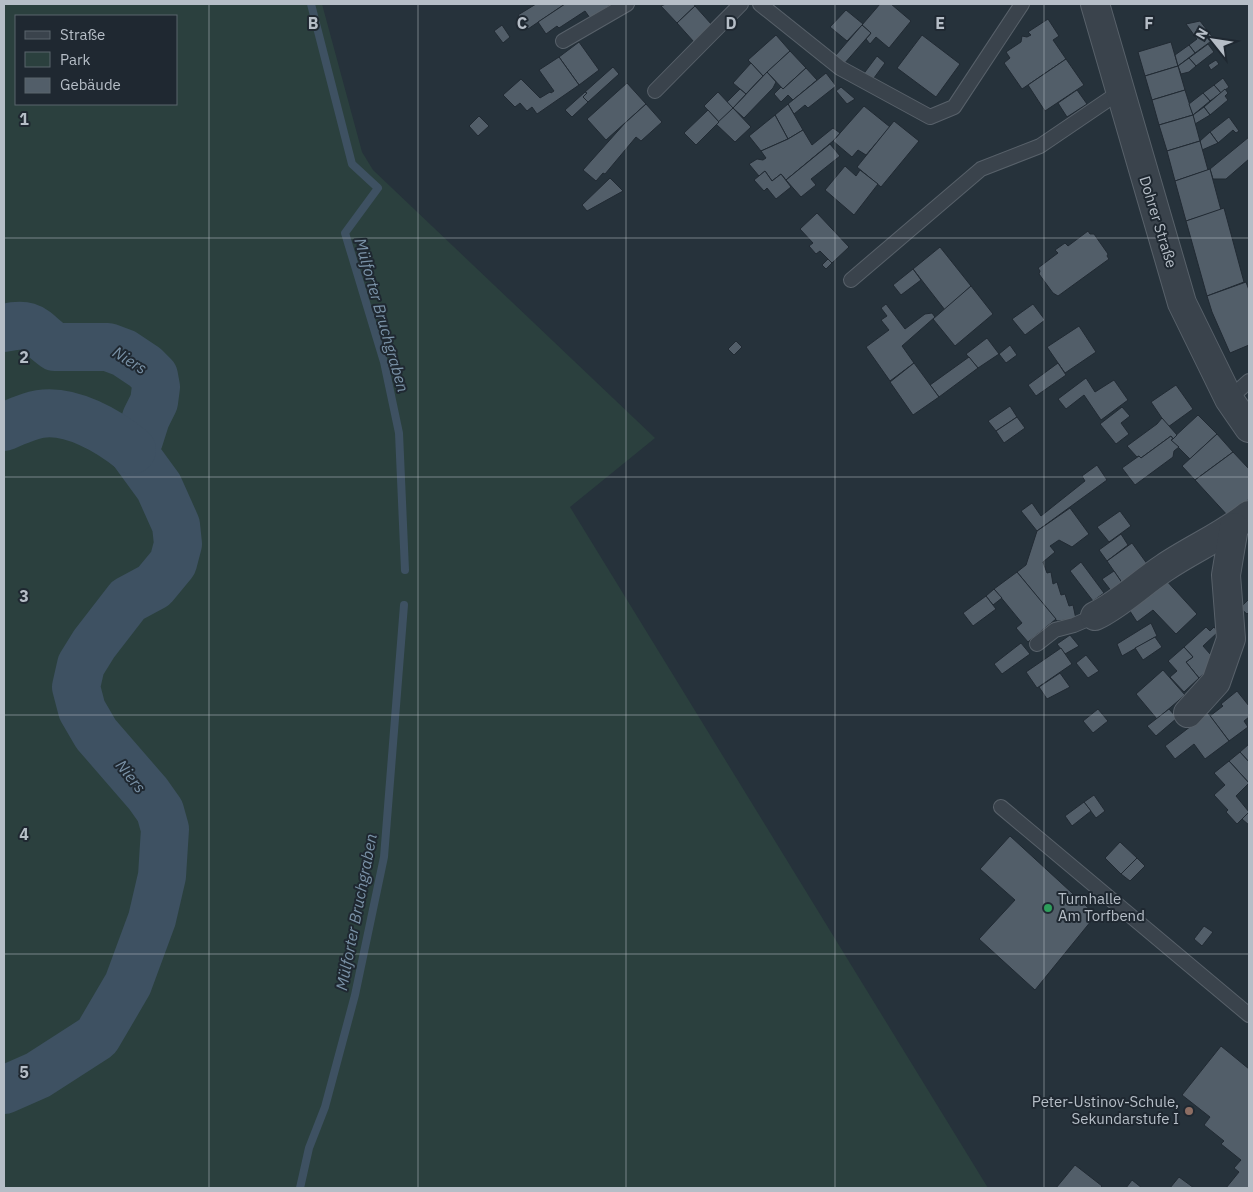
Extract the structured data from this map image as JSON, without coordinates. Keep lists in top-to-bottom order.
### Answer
{
  "streets": {
    "street": ["Dohrer Straße"]
  },
  "water": ["Mülforter Bruchgraben", "Niers"],
  "places": ["Turnhalle Am Torfbend", "Peter-Ustinov-Schule, Sekundarstufe I"],
  "legend": ["Straße", "Park", "Gebäude"],
  "north": "top left",
  "grid": {
    "columns": [
      "B",
      "C",
      "D",
      "E",
      "F"
    ],
    "rows": [
      "1",
      "2",
      "3",
      "4",
      "5"
    ]
  }
}
